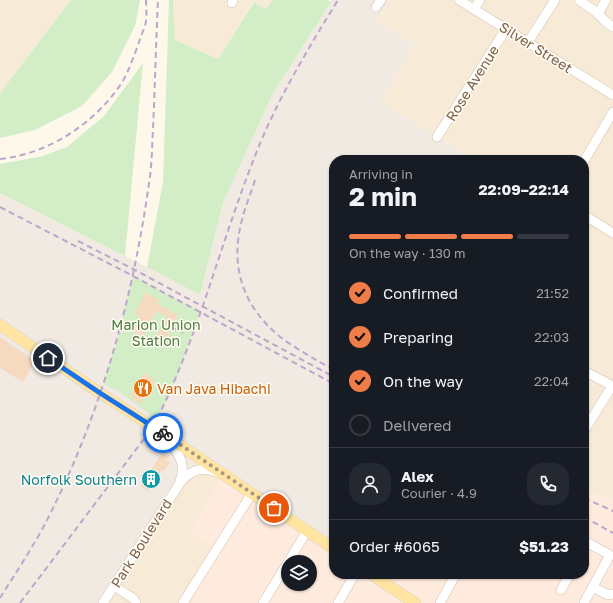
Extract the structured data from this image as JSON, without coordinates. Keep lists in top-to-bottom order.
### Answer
{
  "streets": {
    "street": ["Silver Street", "Rose Avenue", "Park Boulevard"]
  },
  "crossings": [
    ["Silver Street", "Rose Avenue"]
  ],
  "parks": ["Marion Union Station"],
  "places": {
    "restaurant": ["Van Java Hibachi"],
    "building": ["Norfolk Southern"]
  },
  "page": {
    "heading": ["2 min", "Arriving in", "22:09–22:14"],
    "panel": [
      "Alex",
      "Courier · 4.9",
      "Order #6065",
      "$51.23"
    ],
    "bar": "On the way · 130 m",
    "list": [
      ["Confirmed", "21:52"],
      ["Preparing", "22:03"],
      ["On the way", "22:04"],
      "Delivered"
    ]
  }
}
